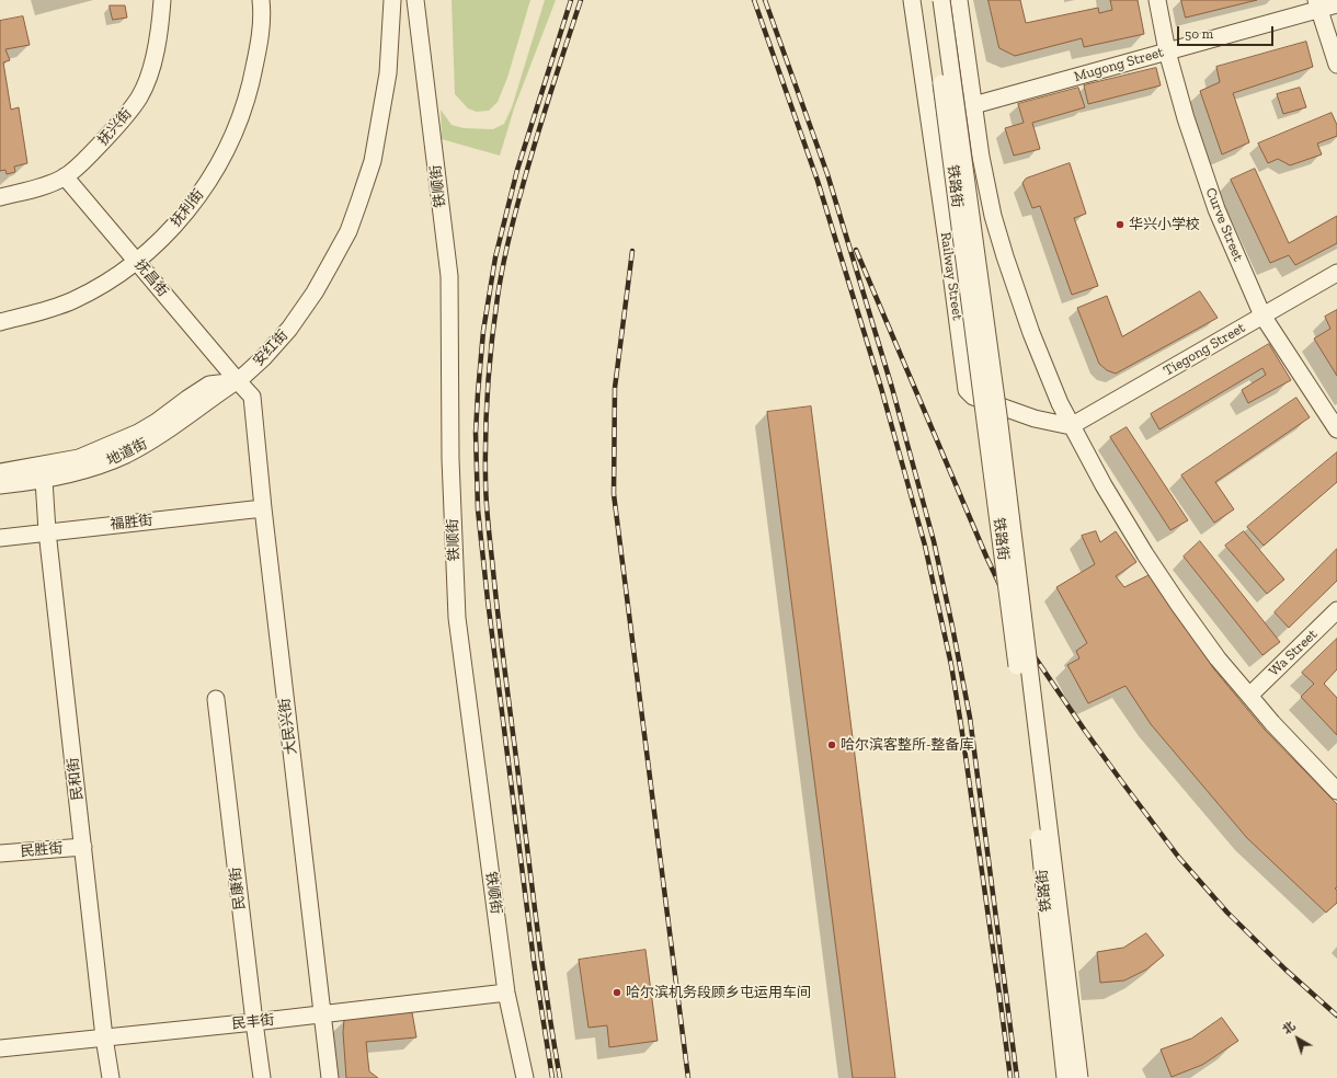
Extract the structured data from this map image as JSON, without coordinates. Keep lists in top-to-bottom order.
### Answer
{
  "streets": {
    "main road": [
      "Mugong Street",
      "抚兴街",
      "铁顺街",
      "铁路街",
      "抚利街",
      "Curve Street",
      "Railway Street",
      "抚昌街",
      "安红街",
      "Tiegong Street",
      "地道街",
      "福胜街",
      "Wa Street",
      "大民兴街",
      "民和街",
      "民胜街",
      "民康街",
      "民丰街"
    ]
  },
  "crossings": [
    ["Mugong Street", "Curve Street"],
    ["抚兴街", "抚昌街"],
    ["铁顺街", "民丰街"],
    ["抚利街", "抚昌街"],
    ["Curve Street", "Tiegong Street"],
    ["Railway Street", "Tiegong Street"],
    ["抚昌街", "安红街"],
    ["抚昌街", "地道街"],
    ["抚昌街", "大民兴街"],
    ["安红街", "地道街"],
    ["安红街", "大民兴街"],
    ["地道街", "大民兴街"],
    ["地道街", "民和街"],
    ["福胜街", "大民兴街"],
    ["福胜街", "民和街"],
    ["大民兴街", "民丰街"],
    ["民和街", "民胜街"],
    ["民和街", "民丰街"],
    ["民康街", "民丰街"]
  ],
  "places": ["华兴小学校", "哈尔滨客整所-整备库", "哈尔滨机务段顾乡屯运用车间"],
  "scale_bar": "50 m",
  "north": "top left"
}
